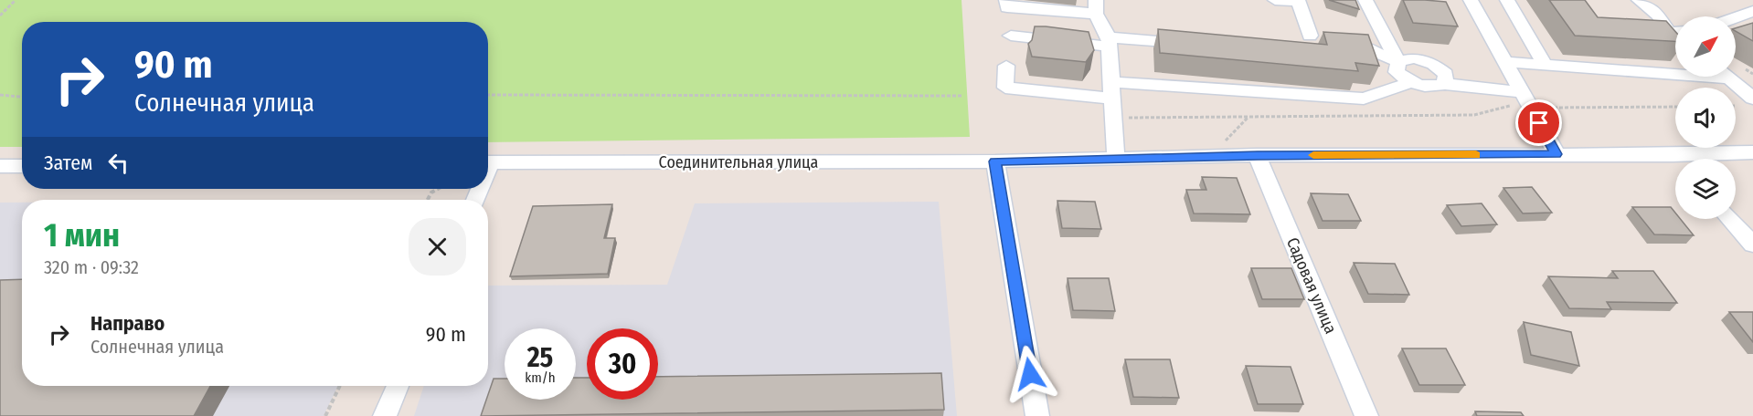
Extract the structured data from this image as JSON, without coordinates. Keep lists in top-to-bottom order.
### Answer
{
  "streets": {
    "street": ["Соединительная улица", "Садовая улица"]
  },
  "crossings": [
    ["Соединительная улица", "Садовая улица"]
  ],
  "north": "top right",
  "page": {
    "turn": ["90 m", "Солнечная улица"],
    "then": "Затем",
    "heading": ["1 мин", "320 m · 09:32"],
    "list": [
      {
        "name": "Направо",
        "note": "Солнечная улица",
        "value": "90 m"
      }
    ],
    "speed": "25 km/h",
    "limit": "30"
  }
}
